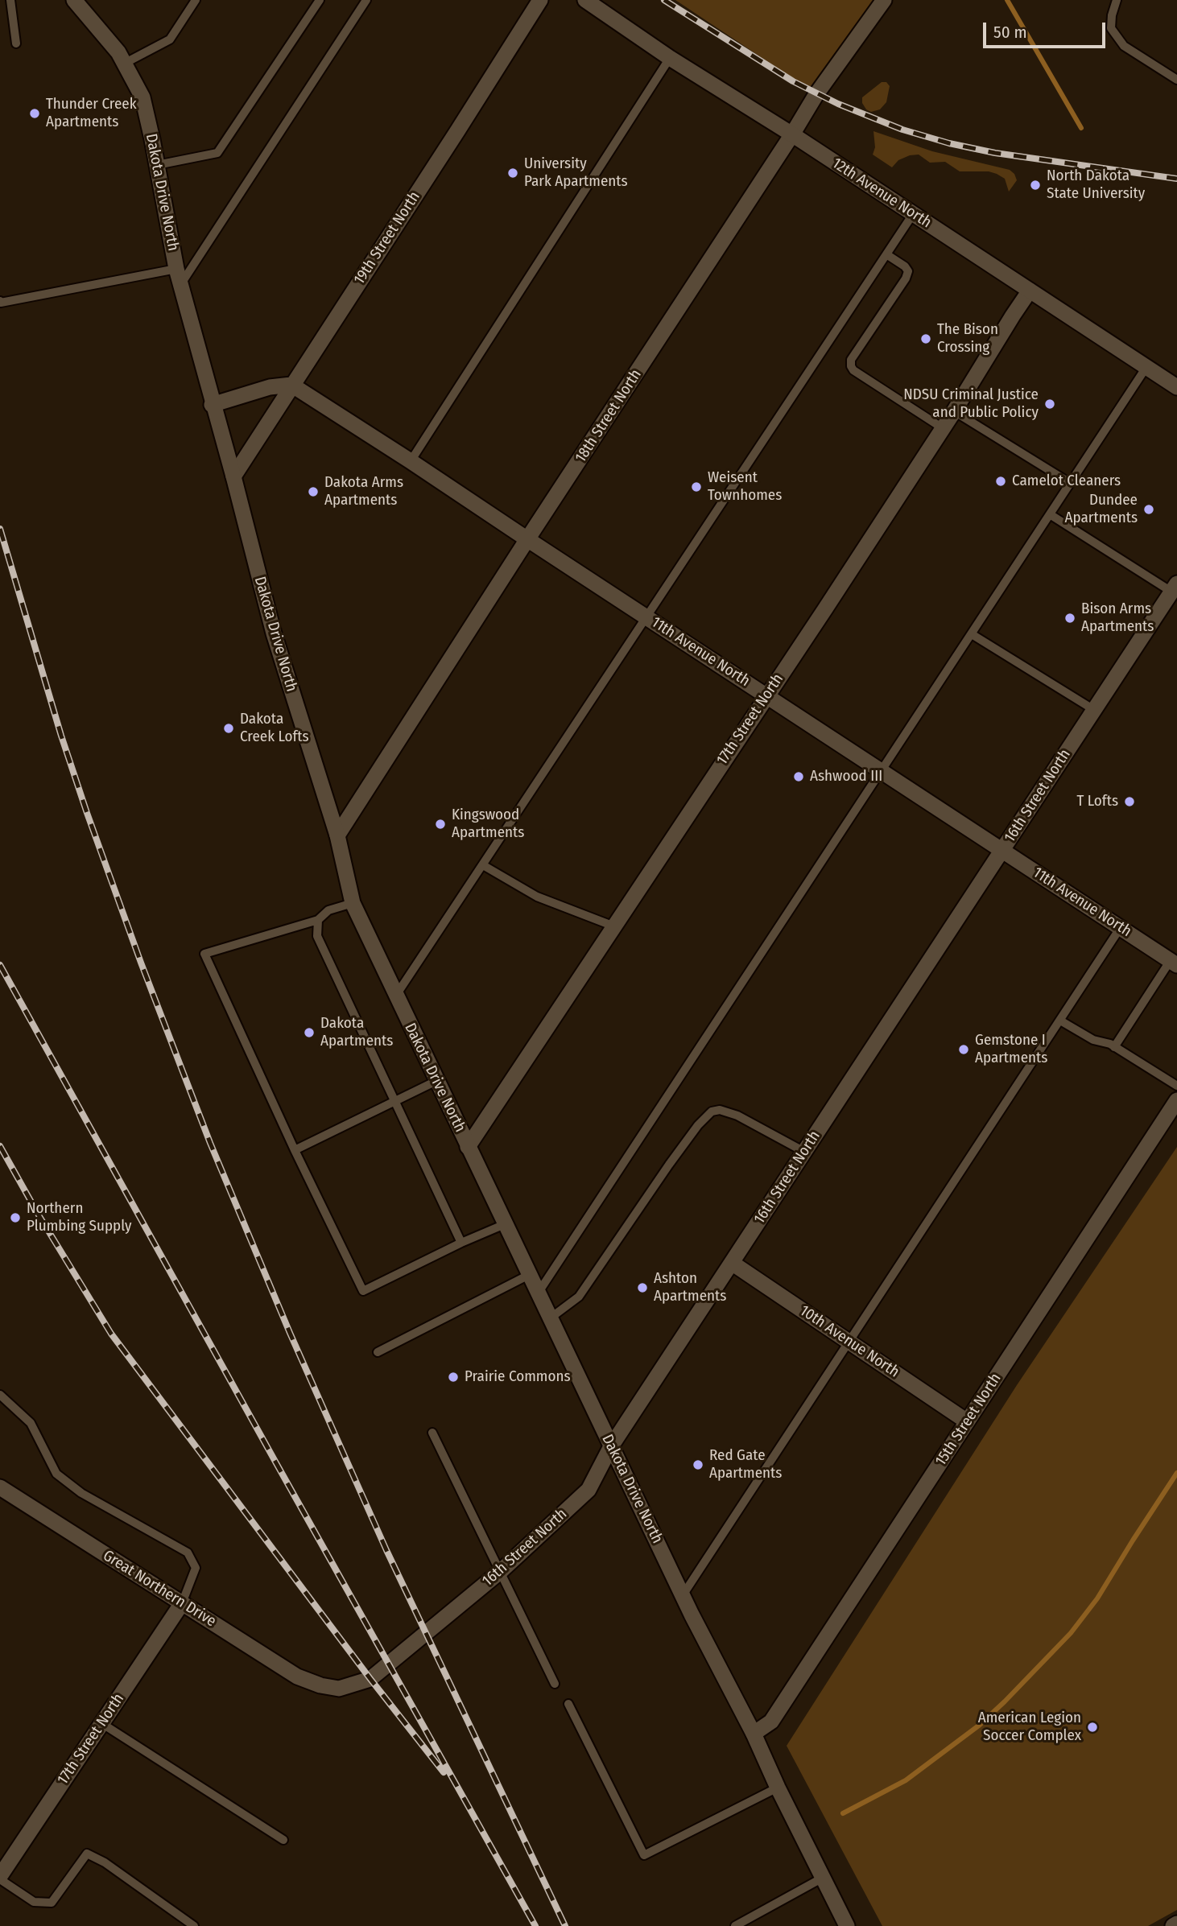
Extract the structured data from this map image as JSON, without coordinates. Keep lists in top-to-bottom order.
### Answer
{
  "streets": {
    "street": [
      "Dakota Drive North",
      "12th Avenue North",
      "19th Street North",
      "18th Street North",
      "11th Avenue North",
      "17th Street North",
      "16th Street North",
      "10th Avenue North",
      "15th Street North",
      "Great Northern Drive"
    ]
  },
  "crossings": [
    ["Dakota Drive North", "19th Street North"],
    ["Dakota Drive North", "18th Street North"],
    ["Dakota Drive North", "17th Street North"],
    ["Dakota Drive North", "16th Street North"],
    ["Dakota Drive North", "15th Street North"],
    ["12th Avenue North", "18th Street North"],
    ["12th Avenue North", "17th Street North"],
    ["19th Street North", "11th Avenue North"],
    ["18th Street North", "11th Avenue North"],
    ["11th Avenue North", "17th Street North"],
    ["11th Avenue North", "16th Street North"],
    ["17th Street North", "Great Northern Drive"],
    ["16th Street North", "10th Avenue North"],
    ["16th Street North", "Great Northern Drive"],
    ["10th Avenue North", "15th Street North"]
  ],
  "places": [
    "Thunder Creek Apartments",
    "University Park Apartments",
    "North Dakota State University",
    "The Bison Crossing",
    "NDSU Criminal Justice and Public Policy",
    "Camelot Cleaners",
    "Weisent Townhomes",
    "Dakota Arms Apartments",
    "Dundee Apartments",
    "Bison Arms Apartments",
    "Dakota Creek Lofts",
    "Ashwood III",
    "T Lofts",
    "Kingswood Apartments",
    "Dakota Apartments",
    "Gemstone I Apartments",
    "Northern Plumbing Supply",
    "Ashton Apartments",
    "Prairie Commons",
    "Red Gate Apartments",
    "American Legion Soccer Complex"
  ],
  "scale_bar": "50 m"
}
